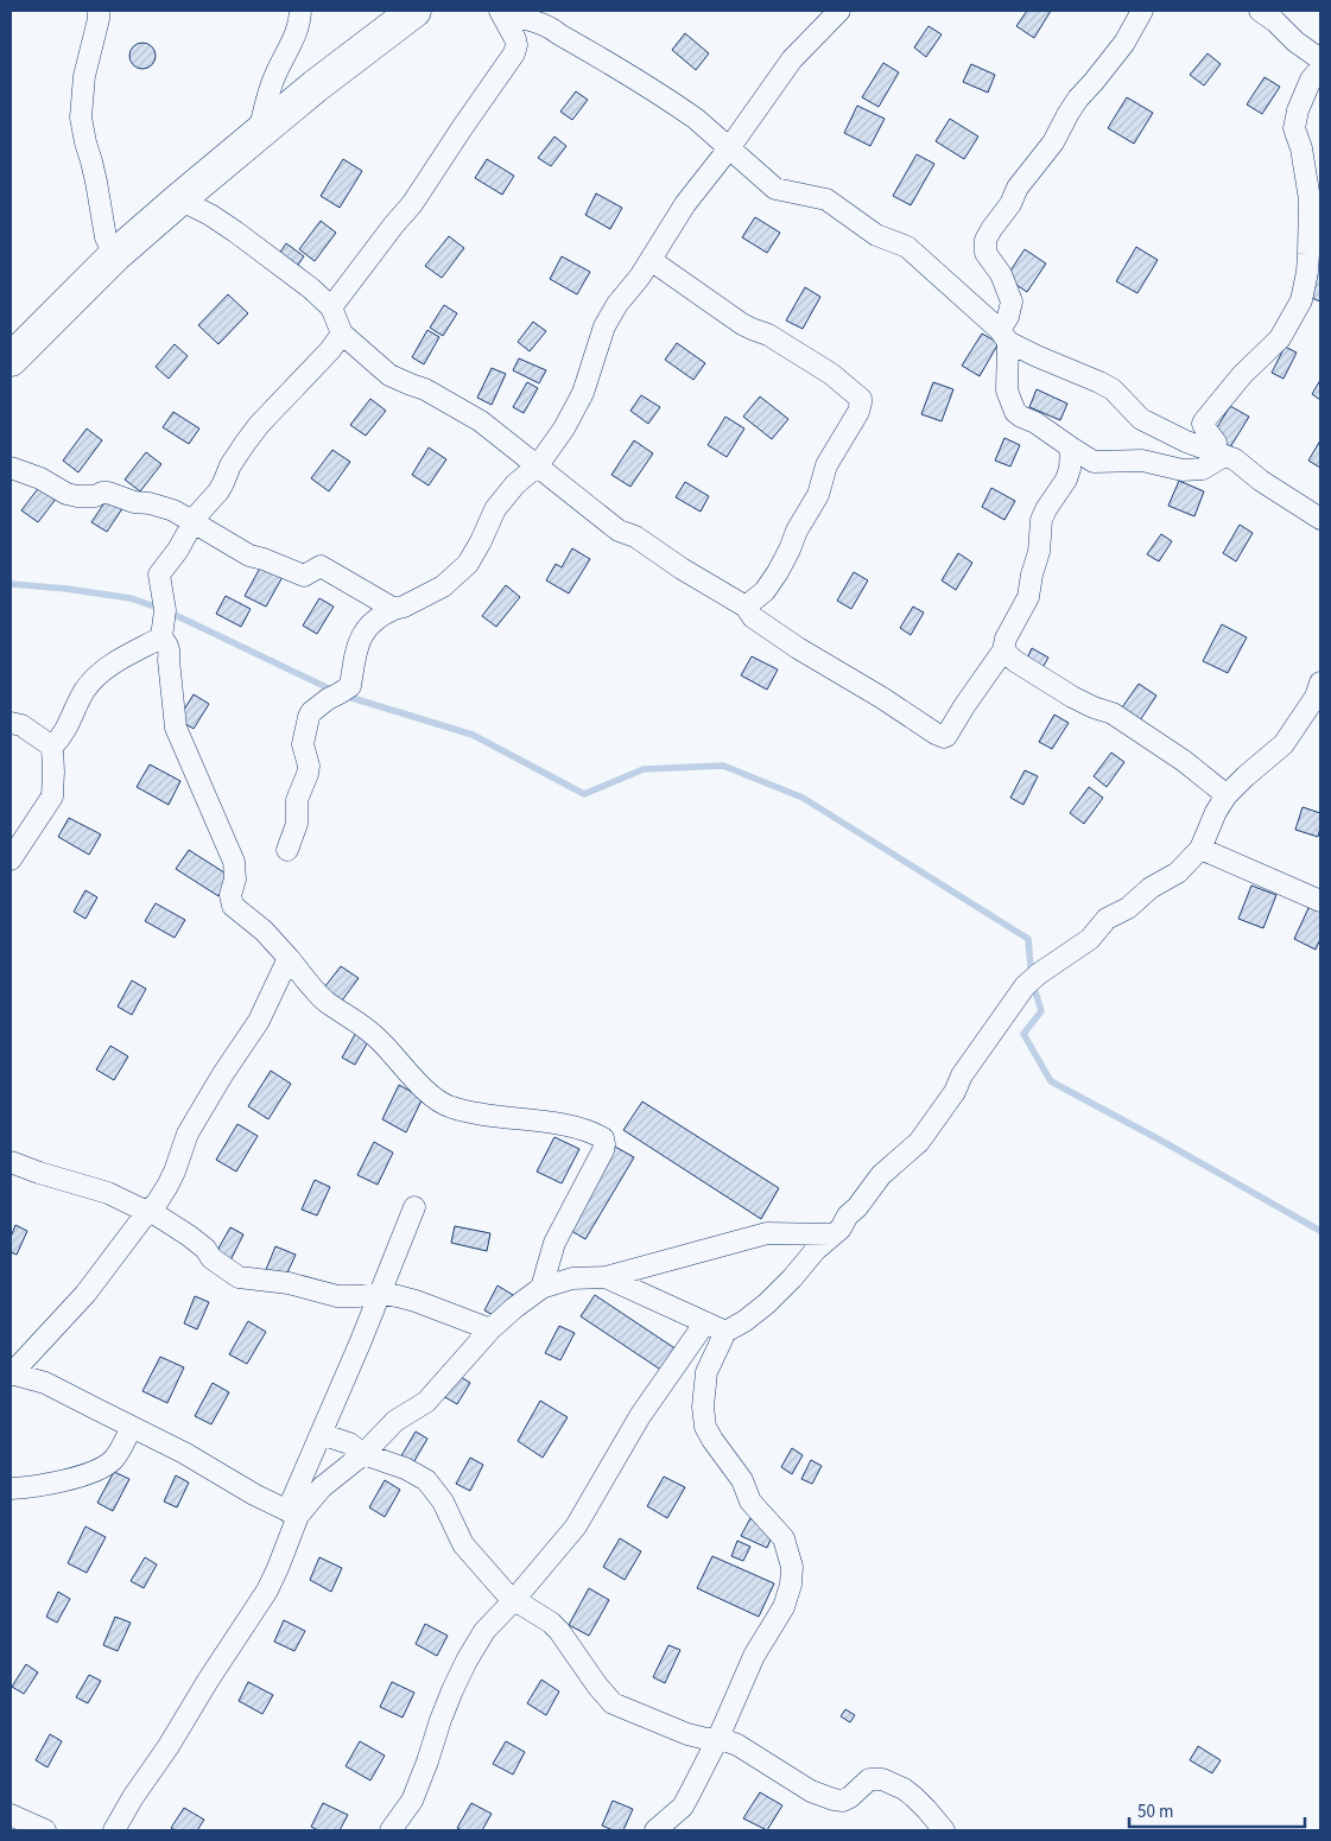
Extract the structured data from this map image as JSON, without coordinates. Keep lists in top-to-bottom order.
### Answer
{
  "scale_bar": "50 m"
}
